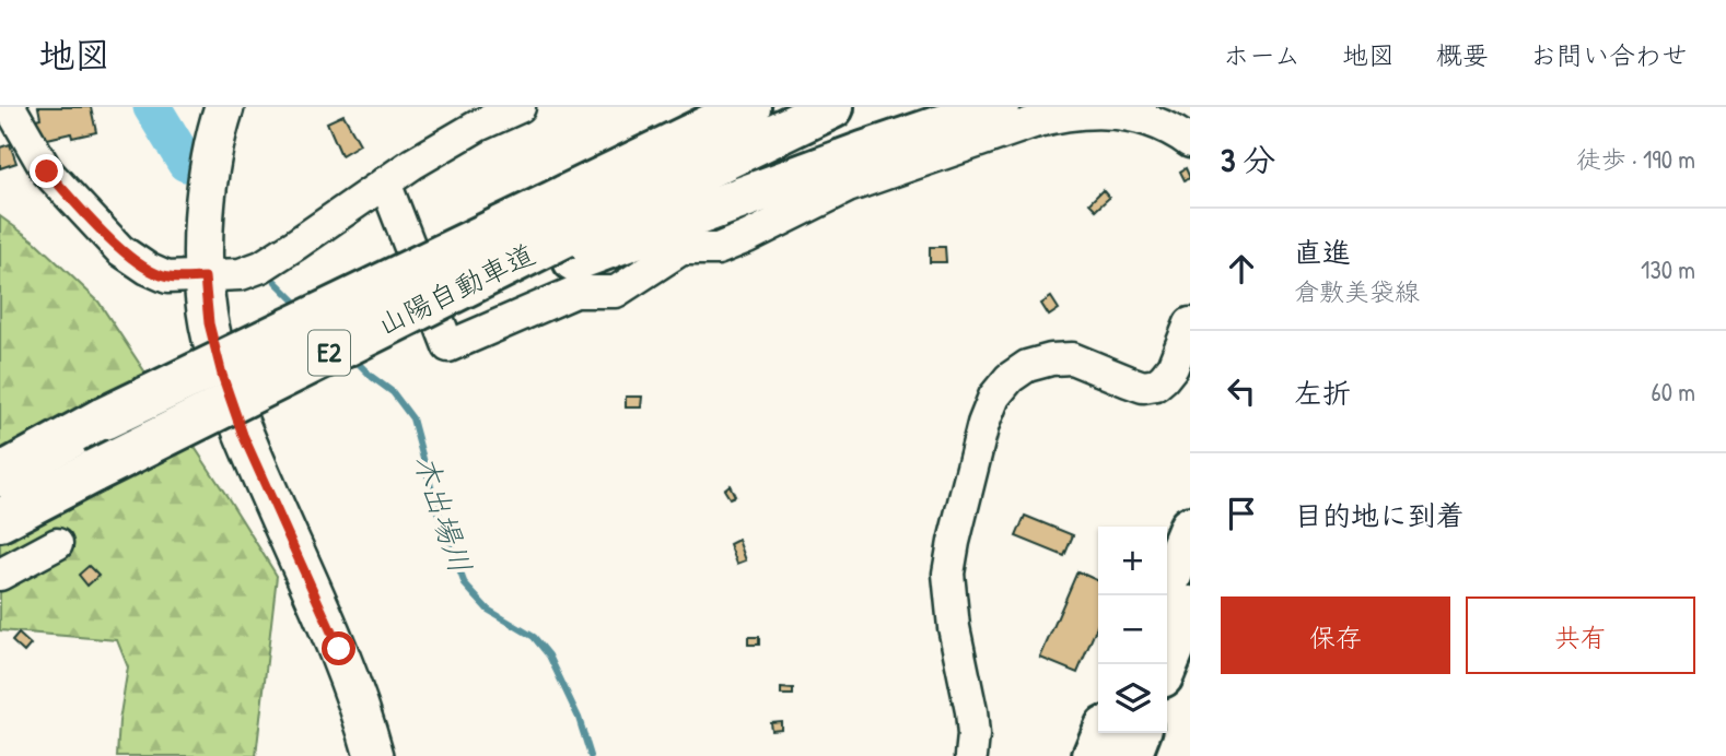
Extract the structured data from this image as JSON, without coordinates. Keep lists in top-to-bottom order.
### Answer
{
  "streets": {
    "highway": ["山陽自動車道", "E2"]
  },
  "water": ["木出場川"],
  "page": {
    "header": "地図",
    "nav": [
      "ホーム",
      "地図",
      "概要",
      "お問い合わせ"
    ],
    "heading": ["3 分", "徒歩 · 190 m"],
    "list": [
      ["直進", "倉敷美袋線", "130 m"],
      ["左折", "60 m"],
      "目的地に到着"
    ],
    "map_buttons": ["+", "−"],
    "buttons": ["保存", "共有"]
  }
}
